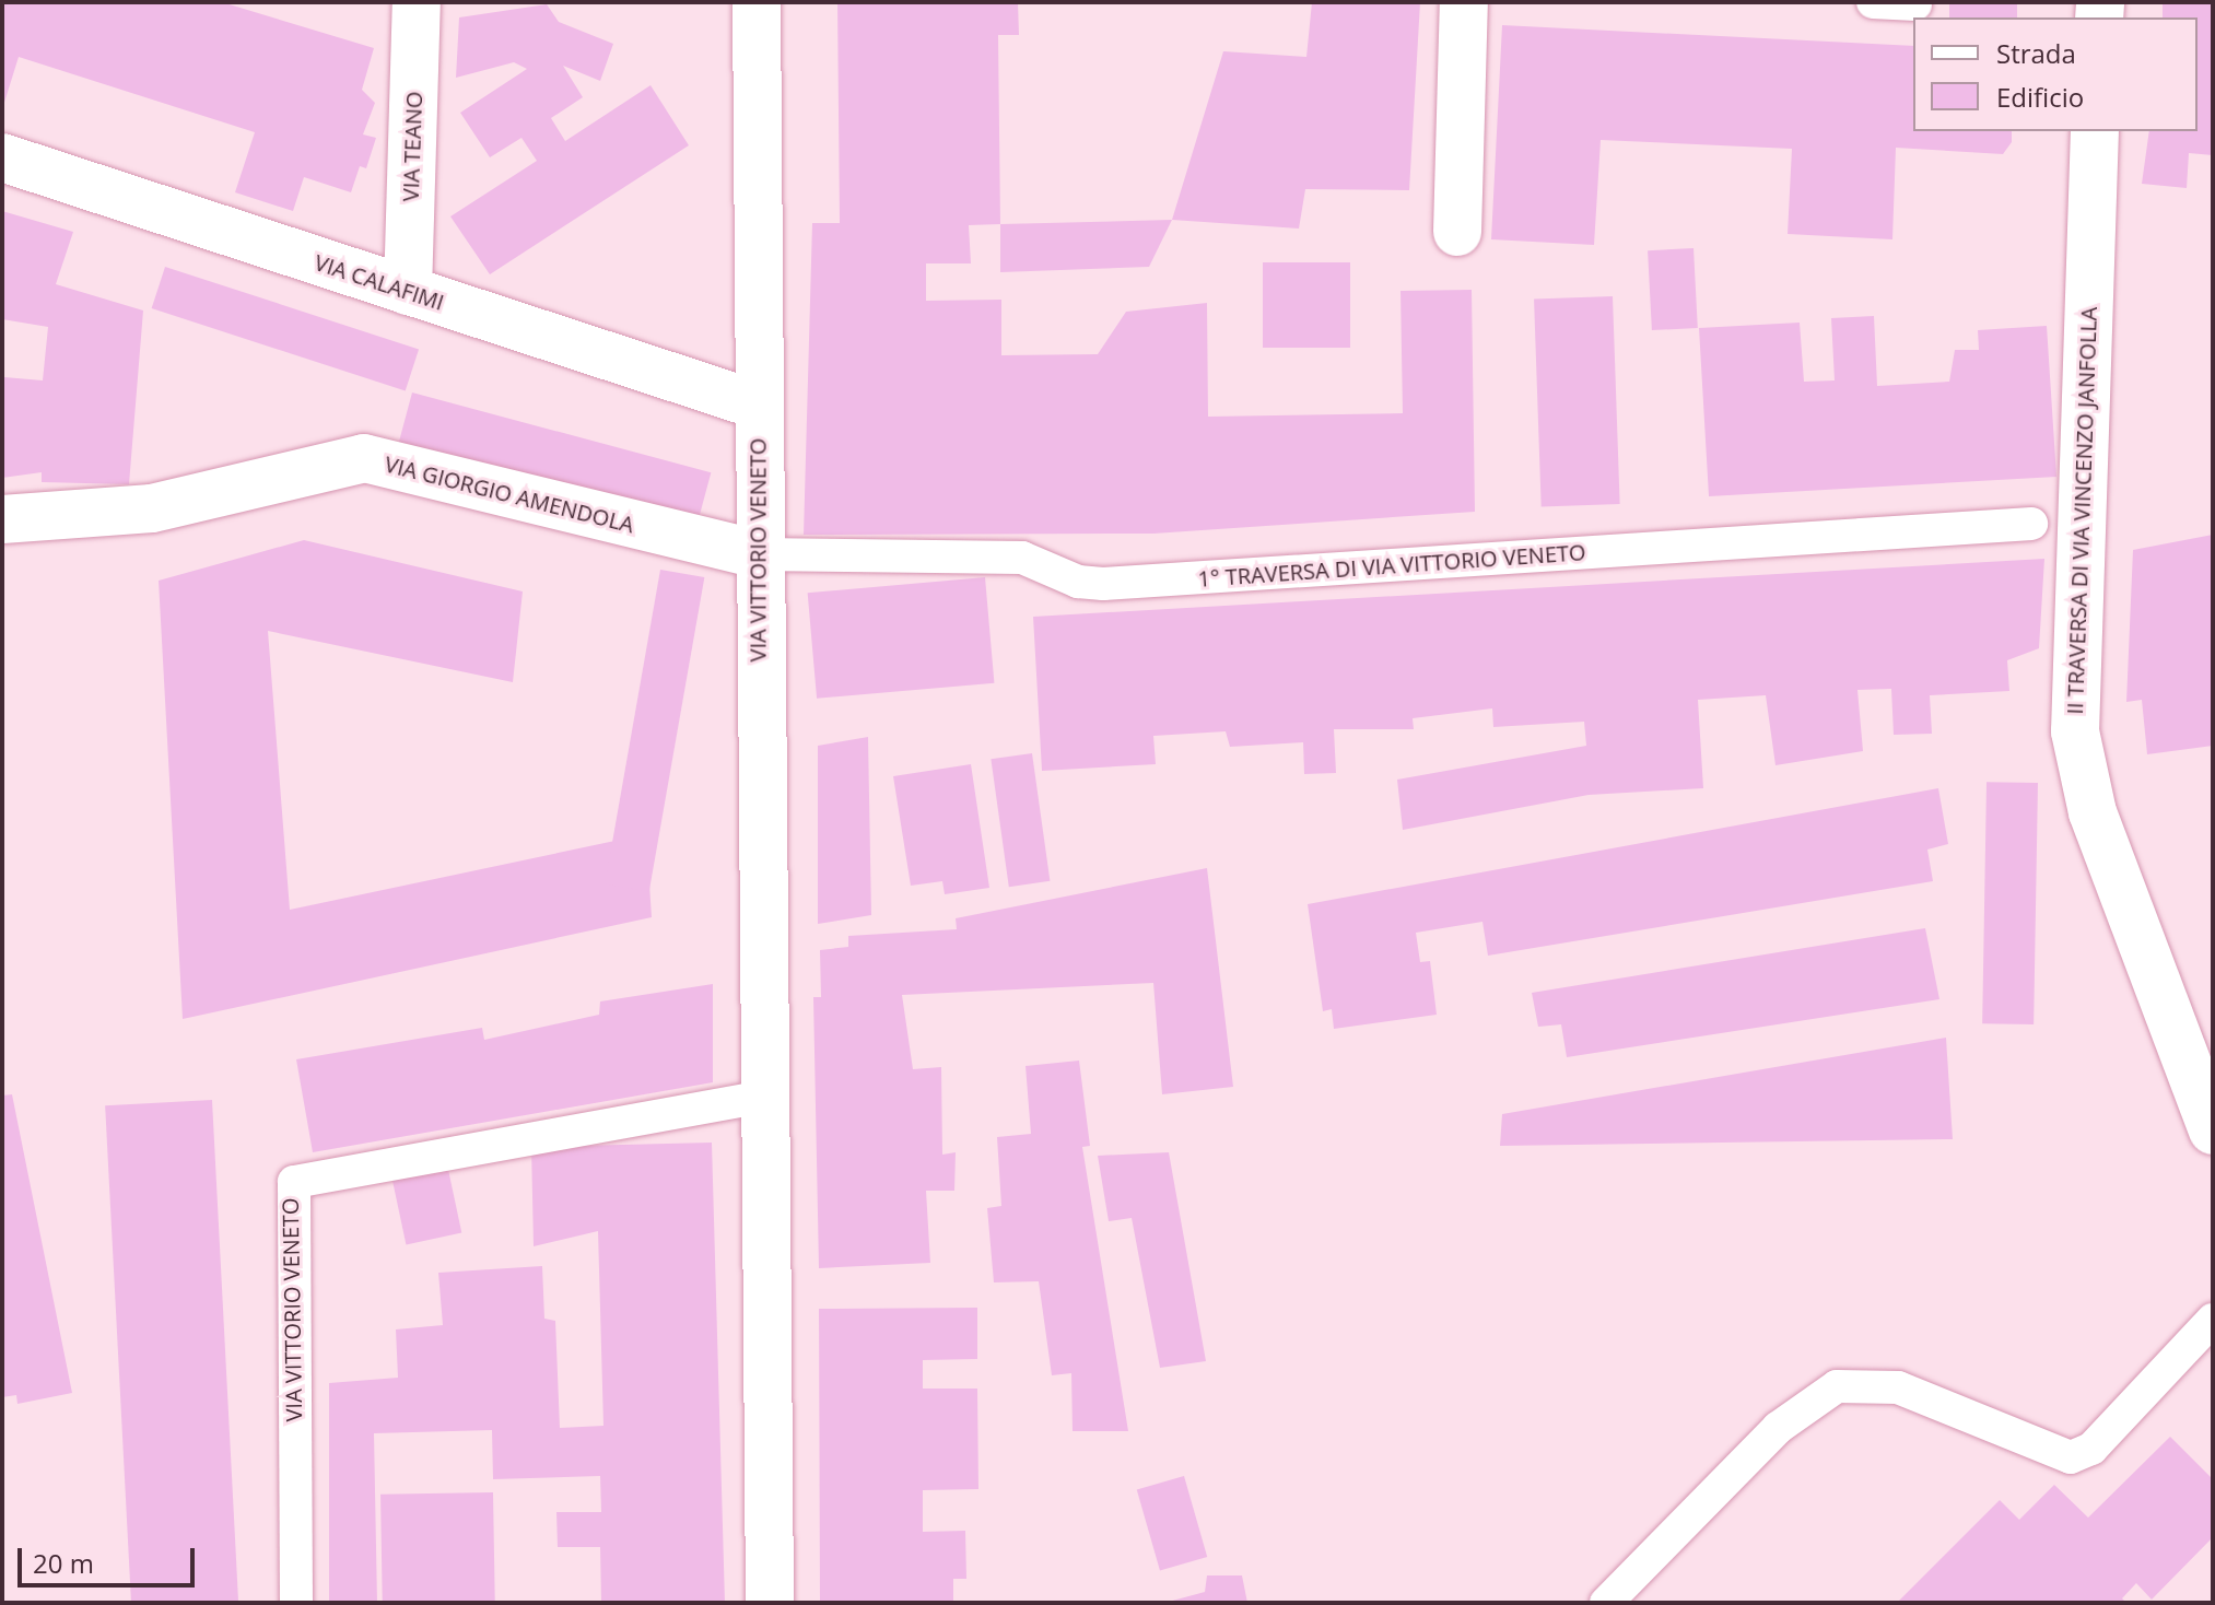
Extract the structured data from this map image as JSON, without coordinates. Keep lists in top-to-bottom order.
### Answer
{
  "streets": {
    "street": [
      "VIA TEANO",
      "VIA CALAFIMI",
      "VIA GIORGIO AMENDOLA",
      "II TRAVERSA DI VIA VINCENZO JANFOLLA",
      "VIA VITTORIO VENETO"
    ],
    "lane": ["1° TRAVERSA DI VIA VITTORIO VENETO"]
  },
  "crossings": [
    ["VIA TEANO", "VIA CALAFIMI"],
    ["VIA CALAFIMI", "VIA VITTORIO VENETO"],
    ["VIA GIORGIO AMENDOLA", "VIA VITTORIO VENETO"],
    ["VIA GIORGIO AMENDOLA", "1° TRAVERSA DI VIA VITTORIO VENETO"],
    ["VIA VITTORIO VENETO", "1° TRAVERSA DI VIA VITTORIO VENETO"]
  ],
  "legend": ["Strada", "Edificio"],
  "scale_bar": "20 m"
}
